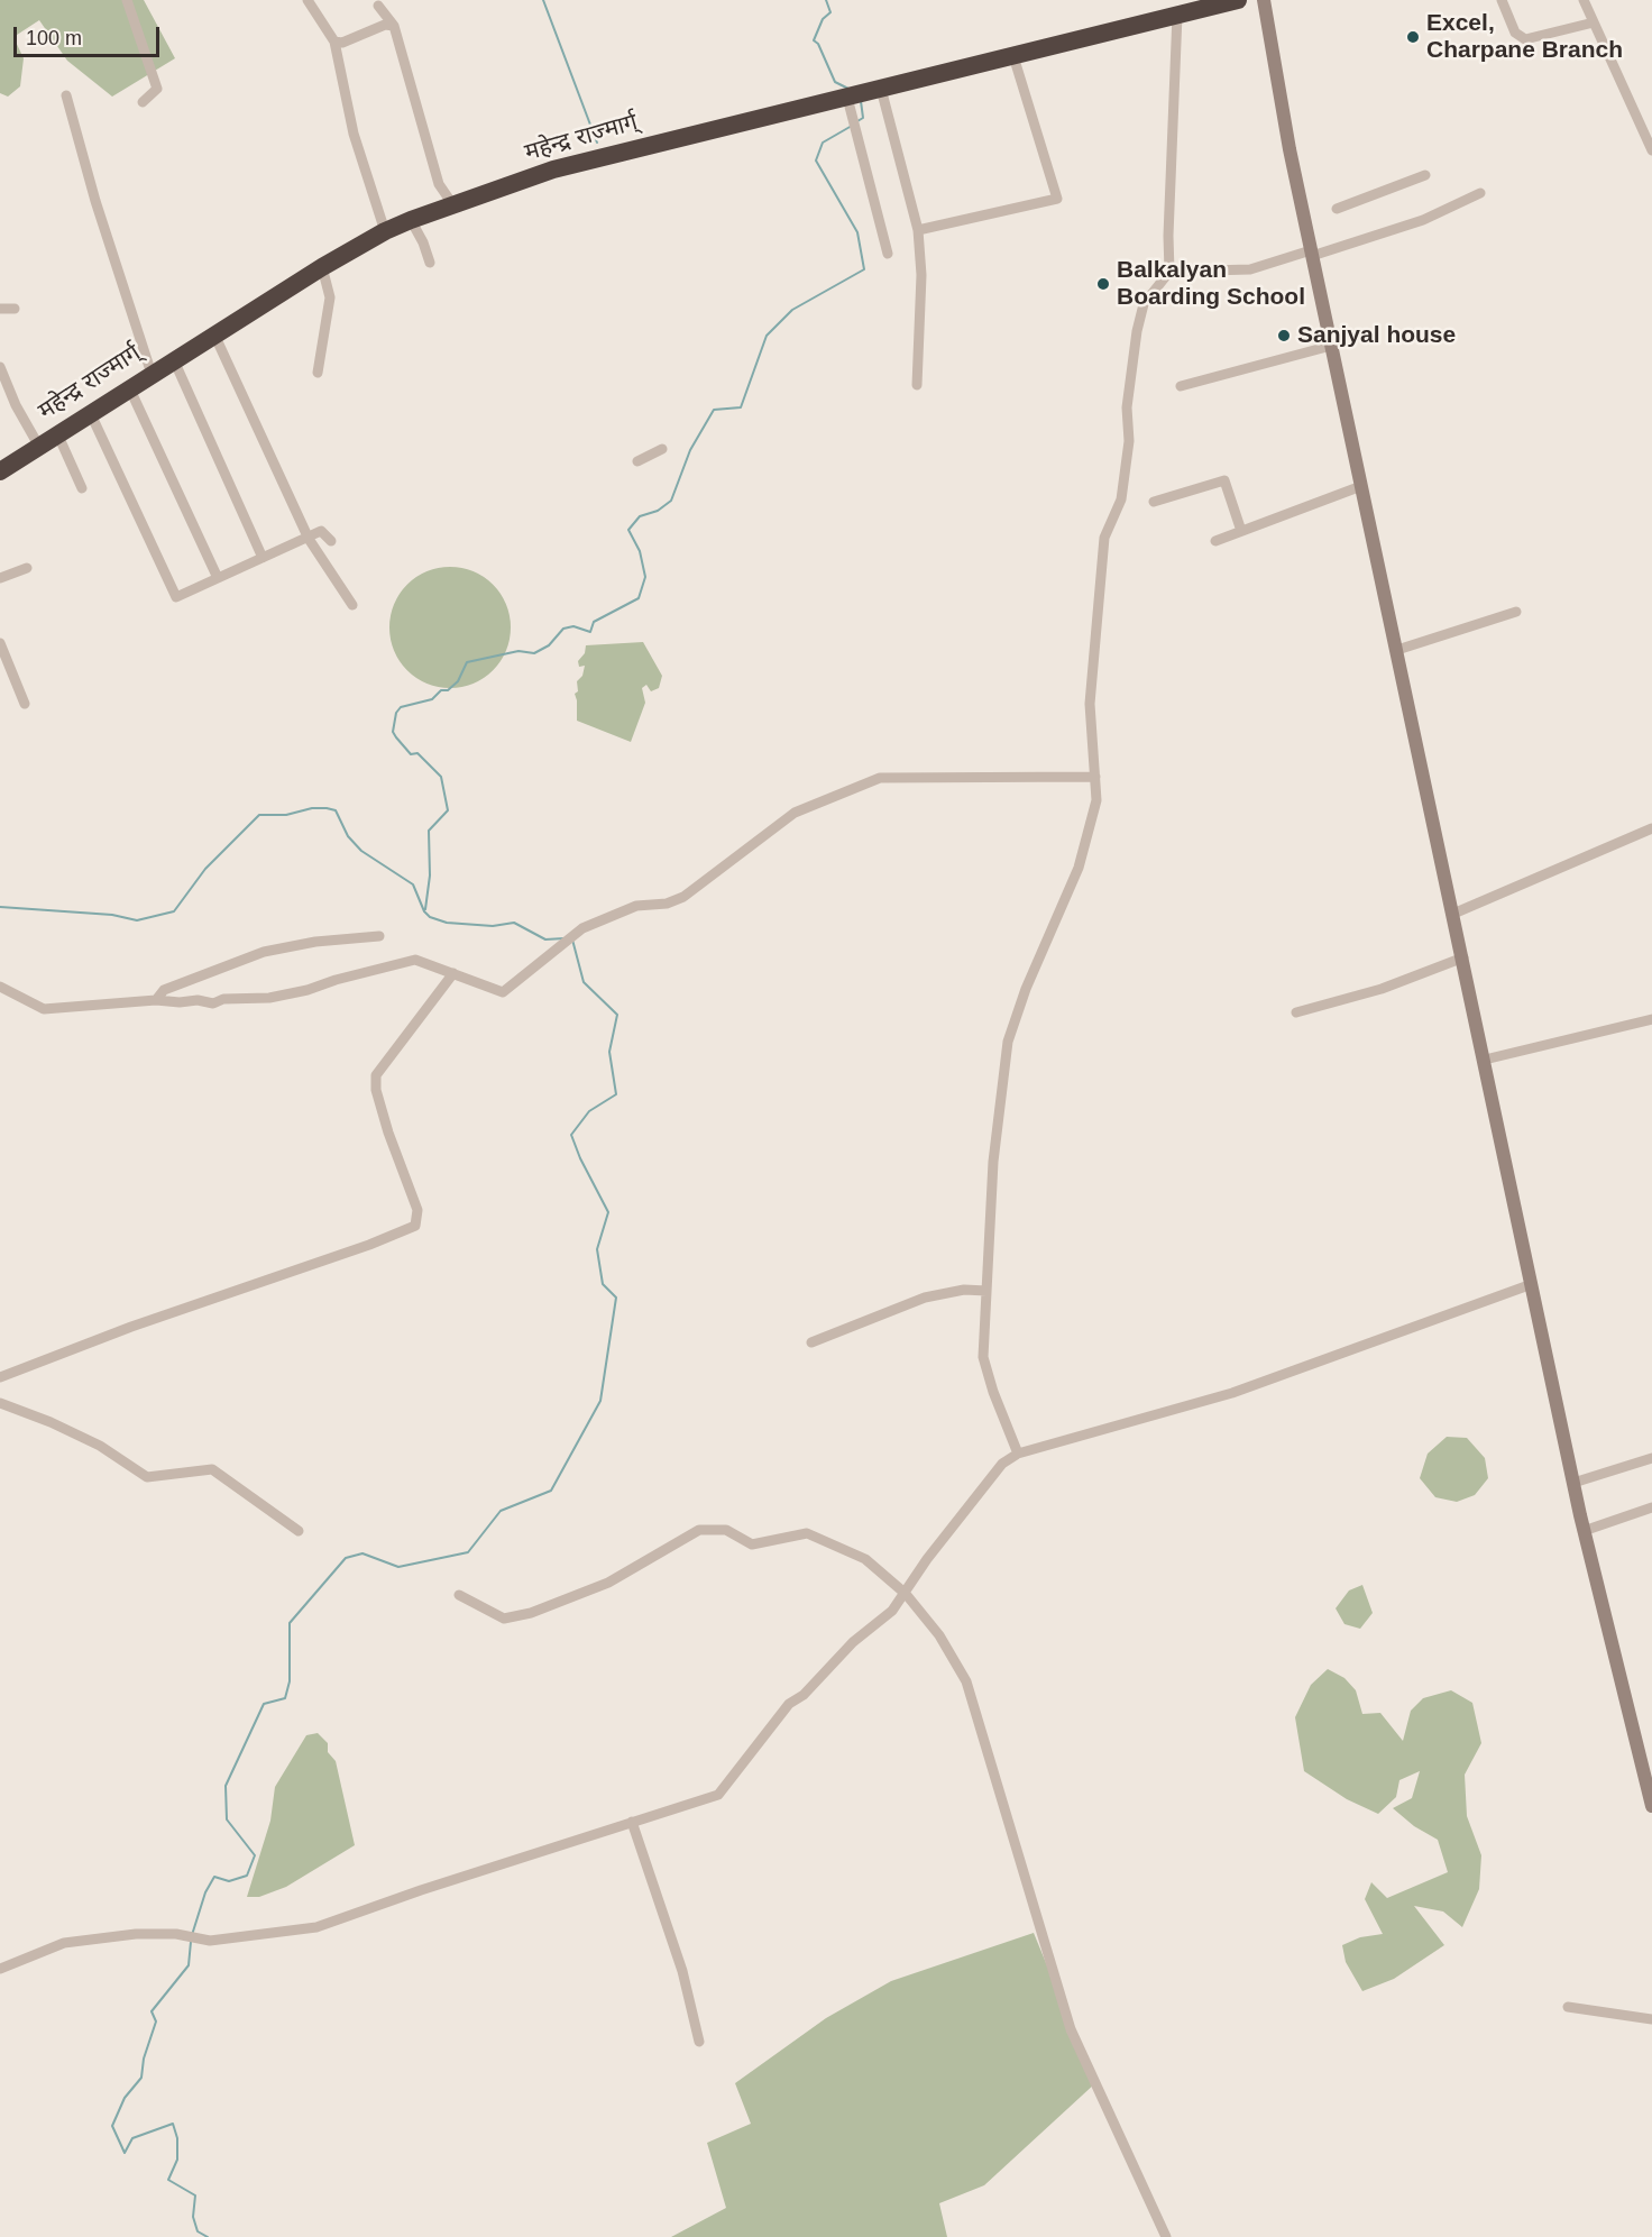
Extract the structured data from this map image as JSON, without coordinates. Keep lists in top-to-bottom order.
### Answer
{
  "streets": {
    "highway": ["महेन्द्र राज्मार्ग्"]
  },
  "places": ["Excel, Charpane Branch", "Balkalyan Boarding School", "Sanjyal house"],
  "scale_bar": "100 m"
}
